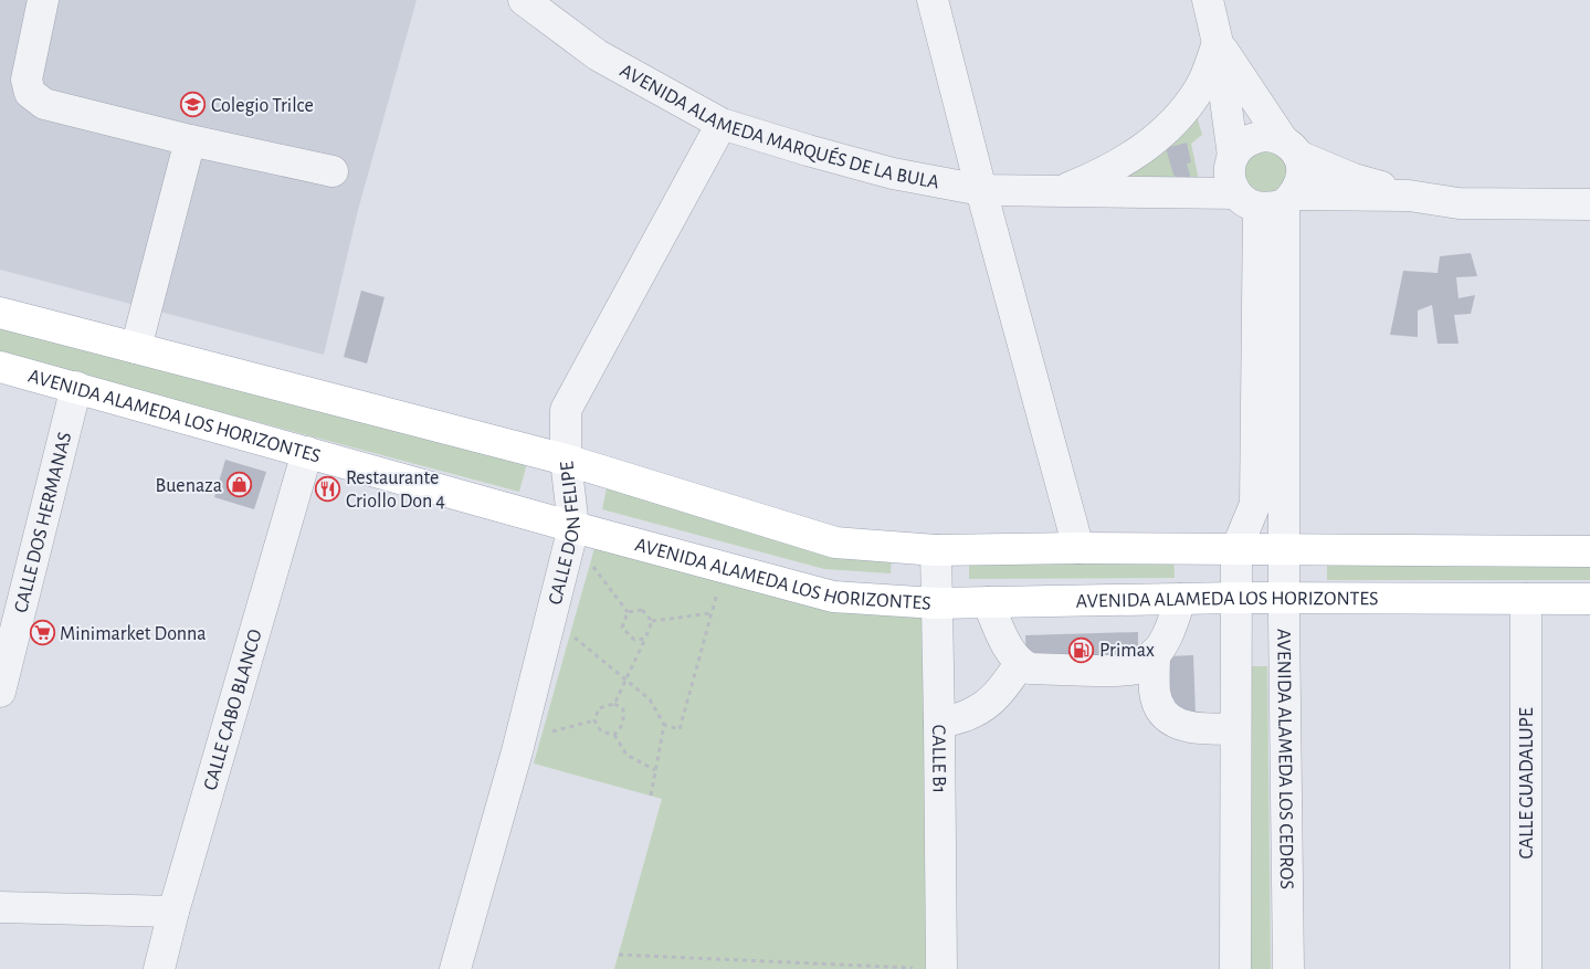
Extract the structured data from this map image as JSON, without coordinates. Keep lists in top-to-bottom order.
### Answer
{
  "streets": {
    "main road": ["AVENIDA ALAMEDA LOS HORIZONTES"],
    "street": [
      "AVENIDA ALAMEDA MARQUÉS DE LA BULA",
      "CALLE DOS HERMANAS",
      "CALLE DON FELIPE",
      "CALLE CABO BLANCO",
      "CALLE B1",
      "AVENIDA ALAMEDA LOS CEDROS",
      "CALLE GUADALUPE"
    ]
  },
  "crossings": [
    ["AVENIDA ALAMEDA MARQUÉS DE LA BULA", "CALLE DON FELIPE"],
    ["AVENIDA ALAMEDA MARQUÉS DE LA BULA", "AVENIDA ALAMEDA LOS CEDROS"],
    ["AVENIDA ALAMEDA LOS HORIZONTES", "CALLE DOS HERMANAS"],
    ["AVENIDA ALAMEDA LOS HORIZONTES", "CALLE DON FELIPE"],
    ["AVENIDA ALAMEDA LOS HORIZONTES", "CALLE CABO BLANCO"],
    ["AVENIDA ALAMEDA LOS HORIZONTES", "CALLE B1"],
    ["AVENIDA ALAMEDA LOS HORIZONTES", "AVENIDA ALAMEDA LOS CEDROS"],
    ["AVENIDA ALAMEDA LOS HORIZONTES", "CALLE GUADALUPE"]
  ],
  "places": {
    "school or university": ["Colegio Trilce"],
    "shop": ["Buenaza"],
    "restaurant": ["Restaurante Criollo Don 4"],
    "supermarket": ["Minimarket Donna"],
    "fuel station": ["Primax"]
  }
}
